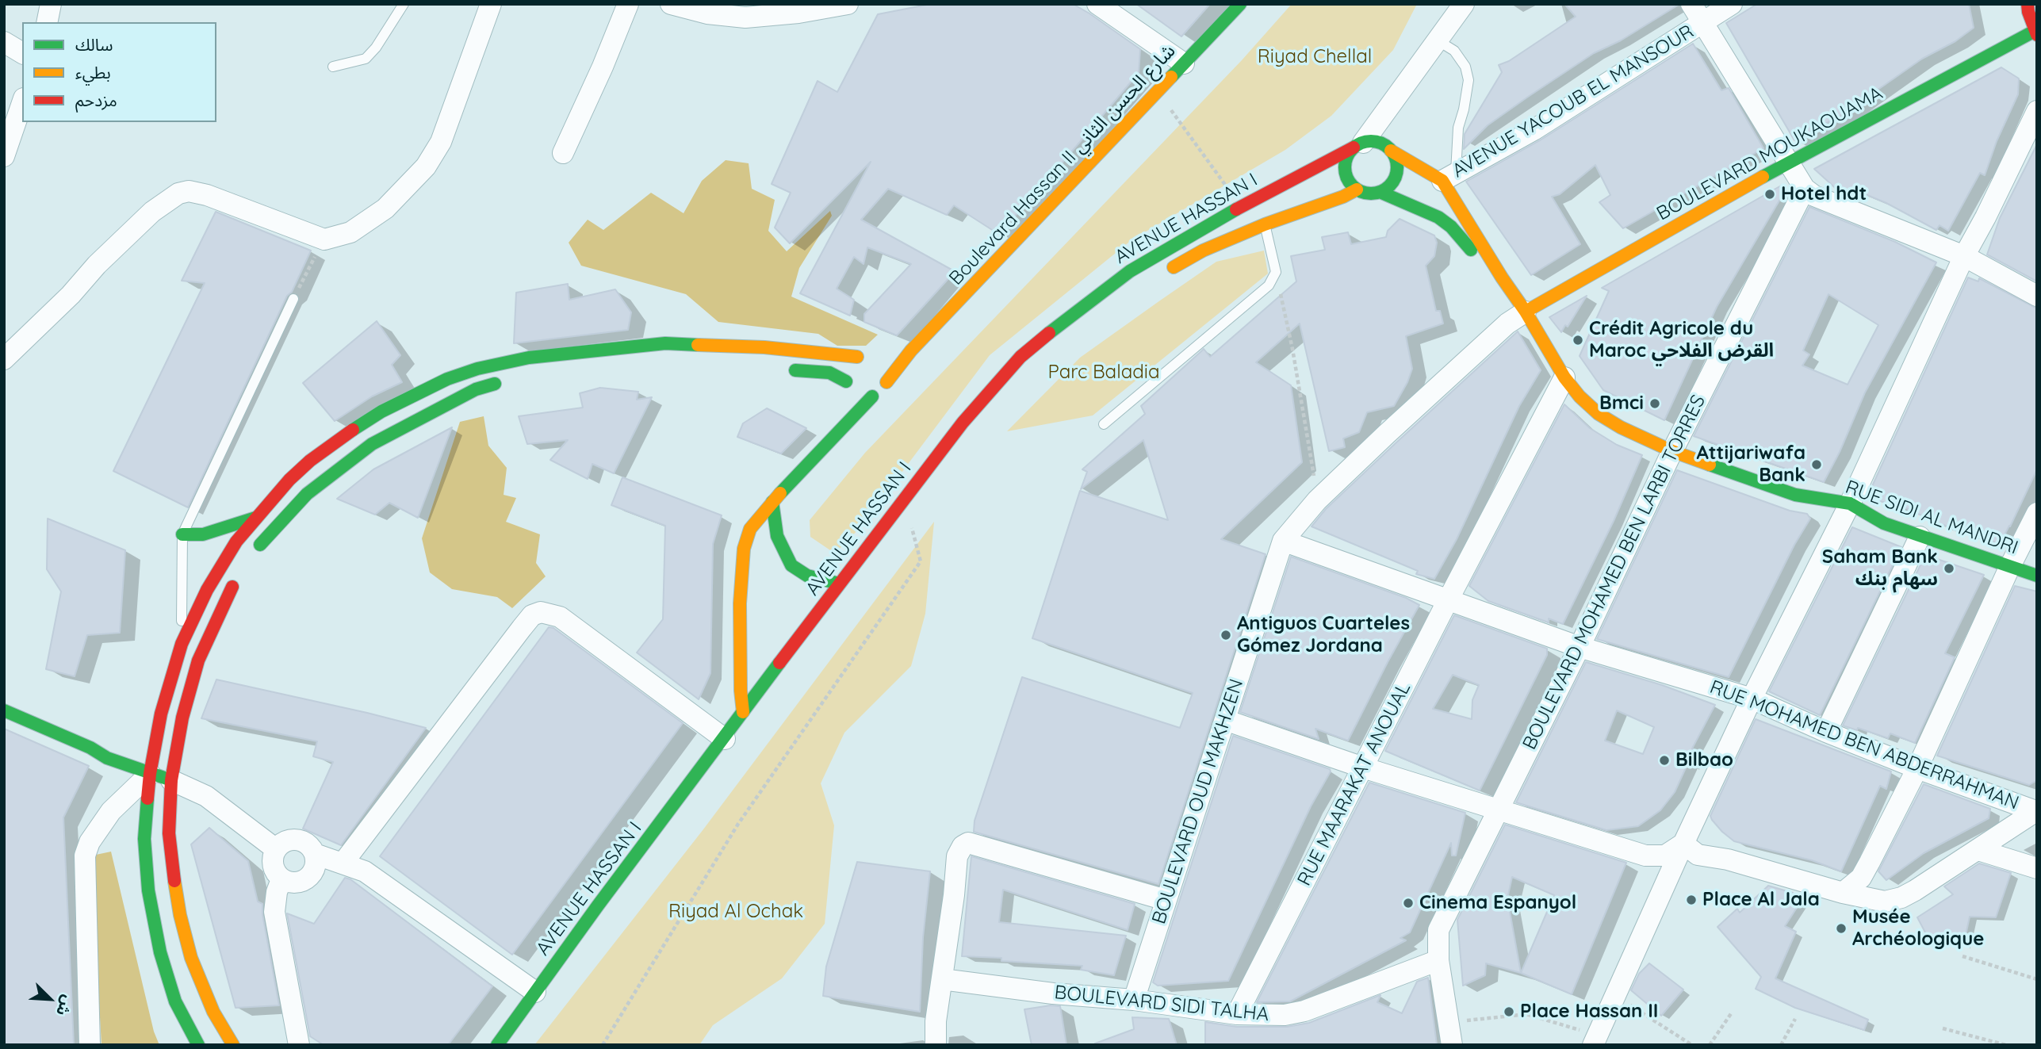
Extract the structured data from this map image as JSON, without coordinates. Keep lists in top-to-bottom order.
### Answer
{
  "streets": {
    "main road": [
      "BOULEVARD MOUKAOUAMA",
      "Boulevard Hassan II شارع الحسن الثاني",
      "AVENUE HASSAN I",
      "RUE SIDI AL MANDRI"
    ],
    "street": [
      "AVENUE YACOUB EL MANSOUR",
      "BOULEVARD MOHAMED BEN LARBI TORRES",
      "RUE MOHAMED BEN ABDERRAHMAN",
      "RUE MAARAKAT ANOUAL",
      "BOULEVARD OUD MAKHZEN",
      "BOULEVARD SIDI TALHA"
    ]
  },
  "crossings": [
    ["AVENUE YACOUB EL MANSOUR", "RUE SIDI AL MANDRI"],
    ["BOULEVARD MOUKAOUAMA", "RUE SIDI AL MANDRI"],
    ["AVENUE HASSAN I", "RUE SIDI AL MANDRI"],
    ["RUE SIDI AL MANDRI", "BOULEVARD MOHAMED BEN LARBI TORRES"],
    ["RUE SIDI AL MANDRI", "RUE MAARAKAT ANOUAL"],
    ["BOULEVARD MOHAMED BEN LARBI TORRES", "RUE MOHAMED BEN ABDERRAHMAN"],
    ["BOULEVARD MOHAMED BEN LARBI TORRES", "BOULEVARD SIDI TALHA"],
    ["RUE MOHAMED BEN ABDERRAHMAN", "RUE MAARAKAT ANOUAL"],
    ["RUE MOHAMED BEN ABDERRAHMAN", "BOULEVARD OUD MAKHZEN"],
    ["RUE MAARAKAT ANOUAL", "BOULEVARD SIDI TALHA"],
    ["BOULEVARD OUD MAKHZEN", "BOULEVARD SIDI TALHA"]
  ],
  "parks": ["Riyad Chellal", "Parc Baladia", "Riyad Al Ochak"],
  "places": [
    "Hotel hdt",
    "Crédit Agricole du Maroc القرض الفلاحي",
    "Bmci",
    "Attijariwafa Bank",
    "Saham Bank سهام بنك",
    "Antiguos Cuarteles Gómez Jordana",
    "Bilbao",
    "Place Al Jala",
    "Cinema Espanyol",
    "Musée Archéologique",
    "Place Hassan II"
  ],
  "legend": ["سالك", "بطيء", "مزدحم"],
  "north": "bottom right"
}
